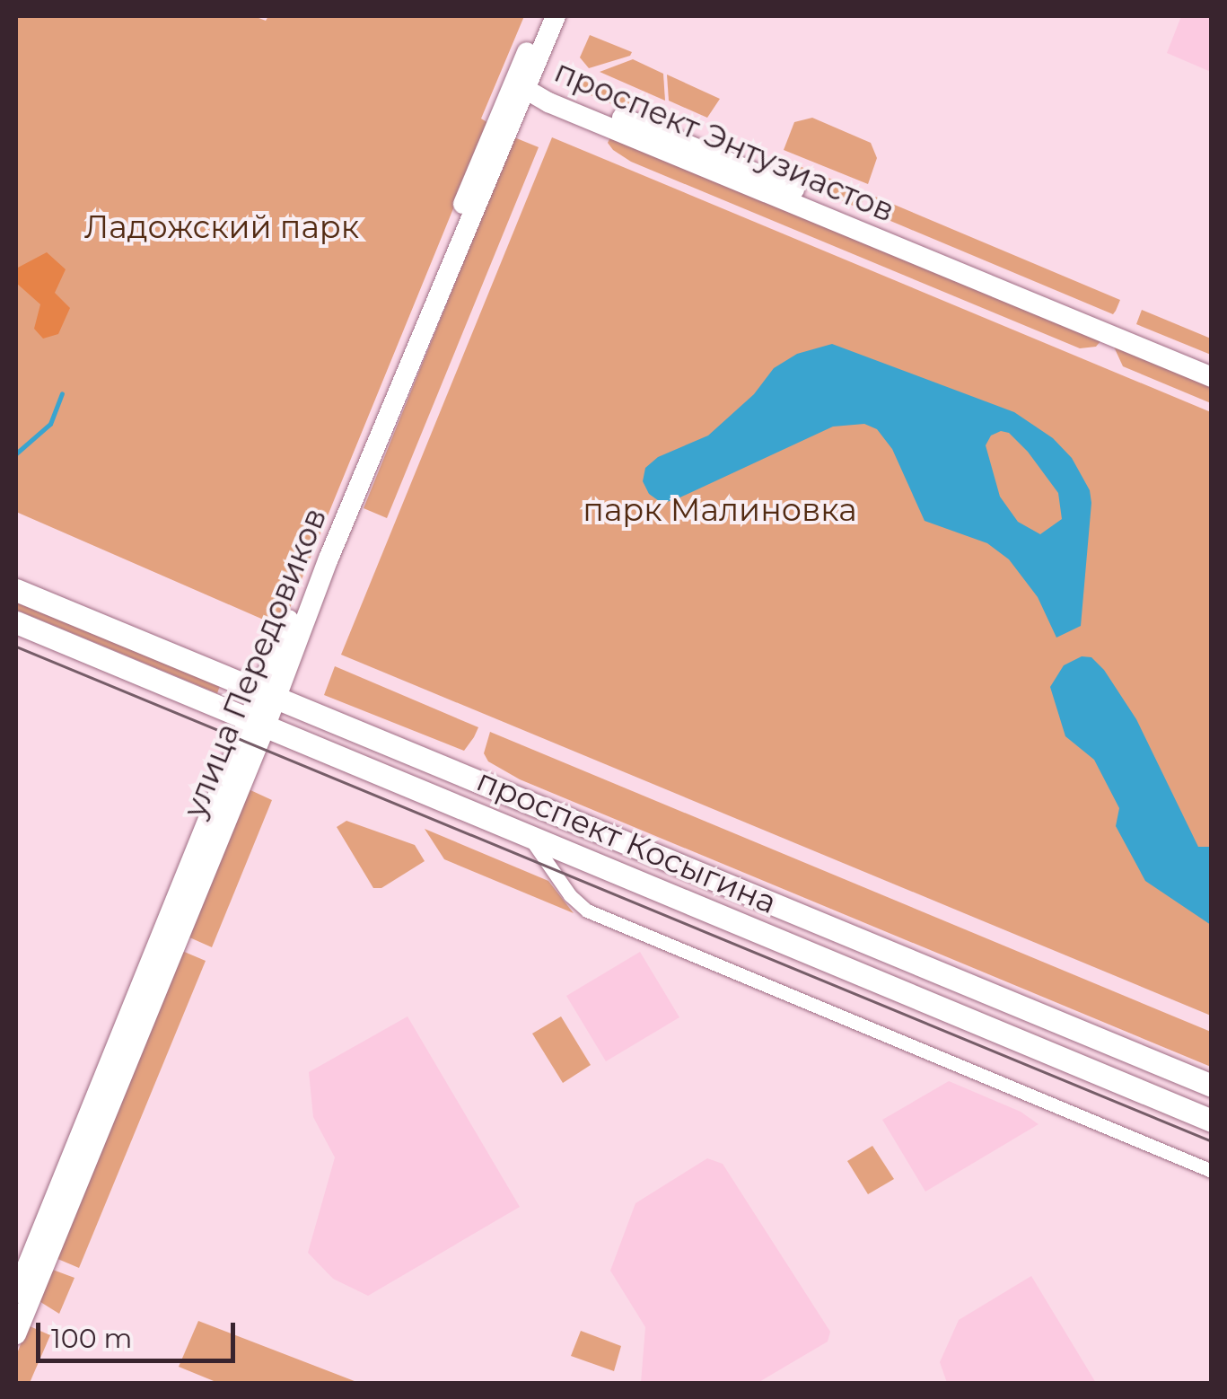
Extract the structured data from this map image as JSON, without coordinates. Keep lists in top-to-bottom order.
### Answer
{
  "streets": {
    "main road": ["проспект Косыгина"],
    "street": ["проспект Энтузиастов", "улица Передовиков"]
  },
  "crossings": [
    ["проспект Энтузиастов", "улица Передовиков"],
    ["улица Передовиков", "проспект Косыгина"]
  ],
  "parks": ["Ладожский парк", "парк Малиновка"],
  "scale_bar": "100 m"
}
